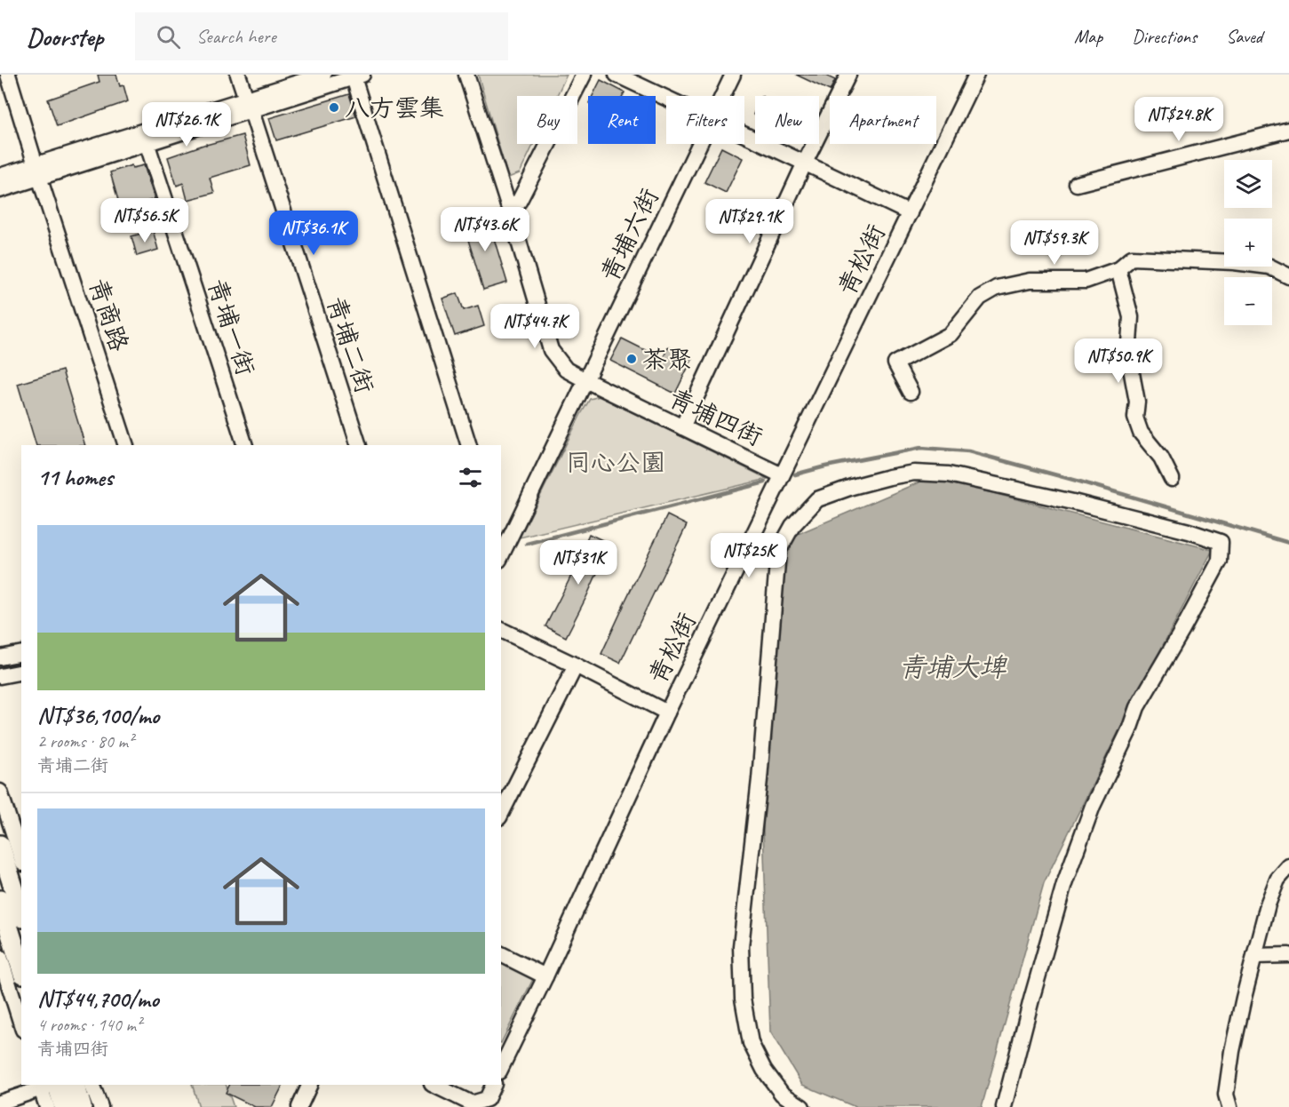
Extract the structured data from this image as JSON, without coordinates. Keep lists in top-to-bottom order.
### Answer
{
  "streets": {
    "street": [
      "青埔六街",
      "青松街",
      "青商路",
      "青埔一街",
      "青埔二街",
      "青埔四街"
    ]
  },
  "crossings": [
    ["青埔六街", "青埔四街"],
    ["青松街", "青埔四街"]
  ],
  "water": ["青埔大埤"],
  "parks": ["同心公園"],
  "places": ["八方雲集", "茶聚"],
  "page": {
    "header": "Doorstep",
    "search": "Search here",
    "nav": ["Map", "Directions", "Saved"],
    "chip": [
      "Buy",
      "Rent",
      "Filters",
      "New",
      "Apartment"
    ],
    "price": [
      "NT$24.8K",
      "NT$26.1K",
      "NT$56.5K",
      "NT$29.1K",
      "NT$43.6K",
      "NT$36.1K",
      "NT$59.3K",
      "NT$44.7K",
      "NT$50.9K",
      "NT$25K",
      "NT$31K"
    ],
    "map_buttons": ["+", "−"],
    "heading": "11 homes",
    "list": [
      {
        "name": "NT$36,100/mo",
        "note": "2 rooms · 80 m² · 青埔二街"
      },
      {
        "name": "NT$44,700/mo",
        "note": "4 rooms · 140 m² · 青埔四街"
      }
    ]
  }
}
